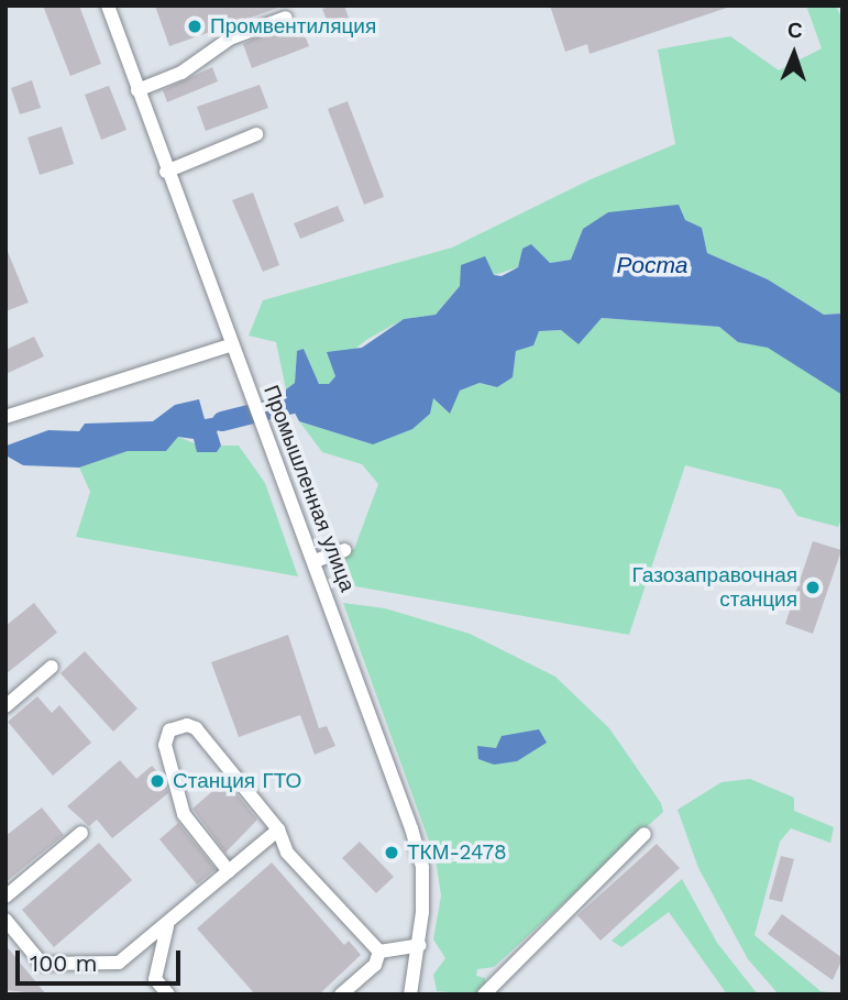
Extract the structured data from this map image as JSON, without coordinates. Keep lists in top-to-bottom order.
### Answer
{
  "streets": {
    "street": ["Промышленная улица"]
  },
  "water": ["Роста"],
  "places": [
    "Промвентиляция",
    "Газозаправочная станция",
    "Станция ГТО",
    "ТКМ-2478"
  ],
  "scale_bar": "100 m",
  "north": "top"
}
